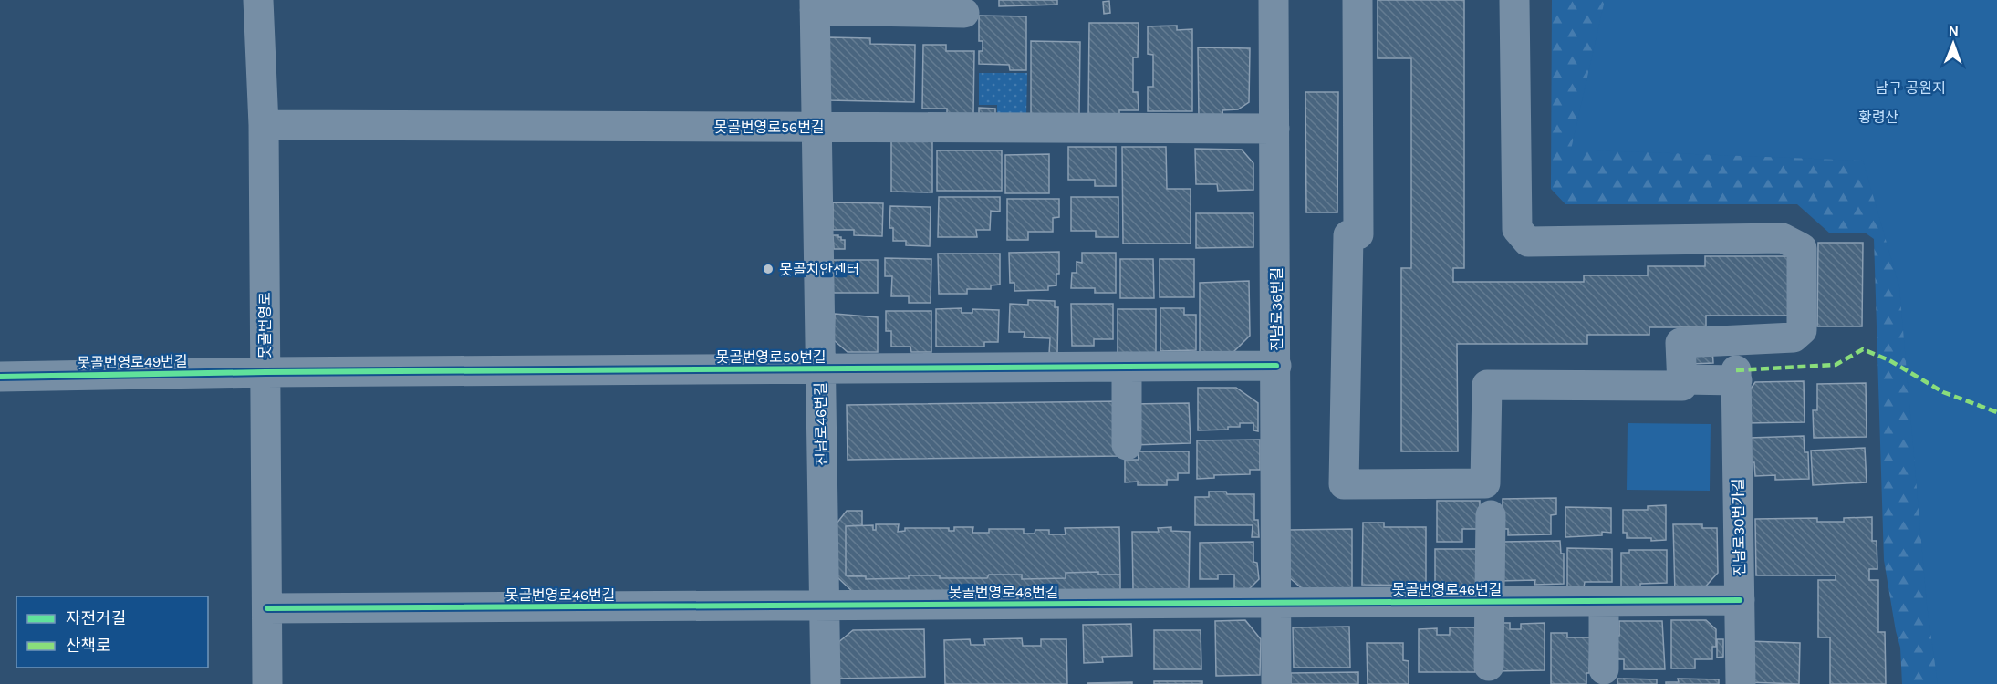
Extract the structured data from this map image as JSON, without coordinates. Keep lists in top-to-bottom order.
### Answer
{
  "streets": {
    "street": [
      "못골번영로56번길",
      "진남로36번길",
      "못골번영로",
      "못골번영로50번길",
      "못골번영로49번길",
      "진남로46번길",
      "진남로30번가길",
      "못골번영로46번길"
    ]
  },
  "crossings": [
    ["못골번영로56번길", "진남로36번길"],
    ["못골번영로56번길", "못골번영로"],
    ["못골번영로56번길", "진남로46번길"],
    ["진남로36번길", "못골번영로50번길"],
    ["진남로36번길", "못골번영로46번길"],
    ["못골번영로", "못골번영로50번길"],
    ["못골번영로", "못골번영로49번길"],
    ["못골번영로", "못골번영로46번길"],
    ["못골번영로50번길", "못골번영로49번길"],
    ["못골번영로50번길", "진남로46번길"],
    ["진남로46번길", "못골번영로46번길"],
    ["진남로30번가길", "못골번영로46번길"]
  ],
  "parks": ["남구 공원지", "황령산"],
  "places": ["못골치안센터"],
  "legend": ["자전거길", "산책로"],
  "north": "top"
}
